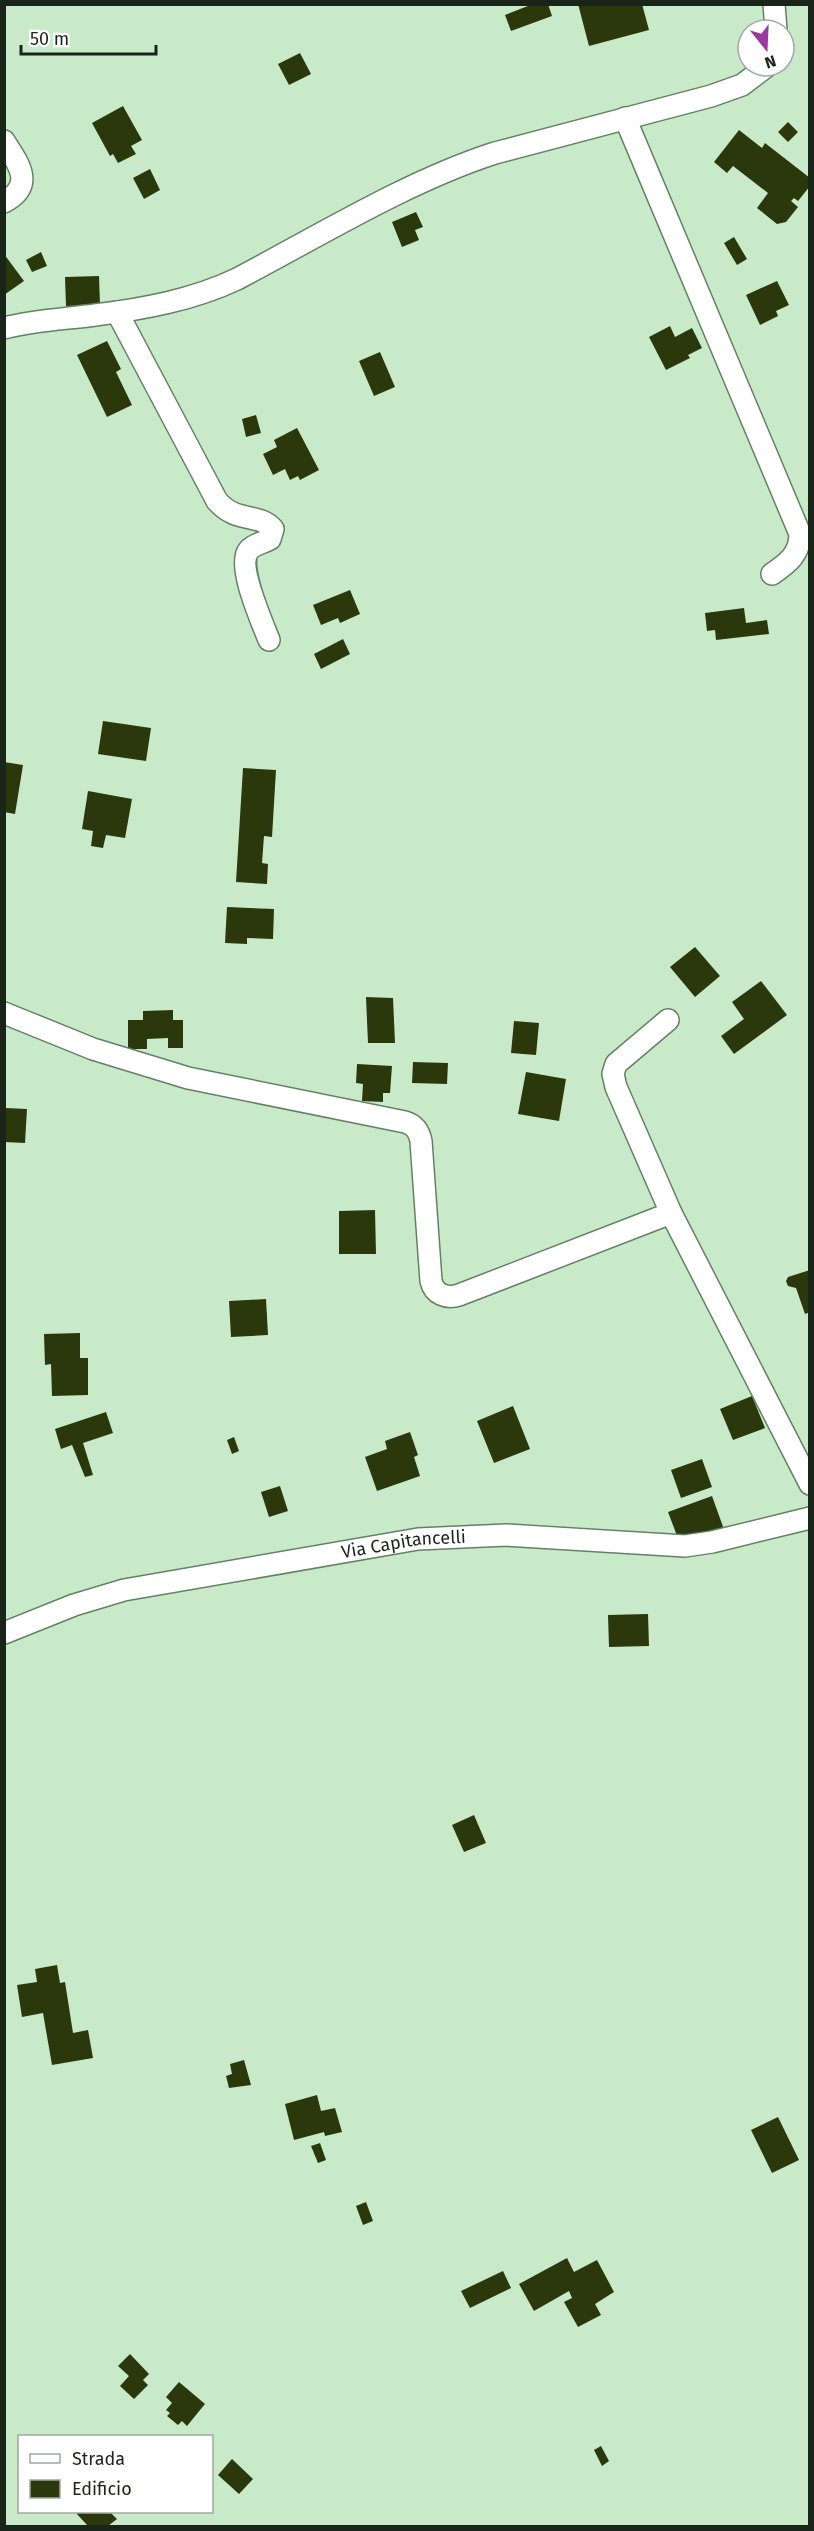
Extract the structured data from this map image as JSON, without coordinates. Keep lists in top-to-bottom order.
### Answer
{
  "streets": {
    "street": ["Via Capitancelli"]
  },
  "legend": ["Strada", "Edificio"],
  "scale_bar": "50 m",
  "north": "bottom"
}
